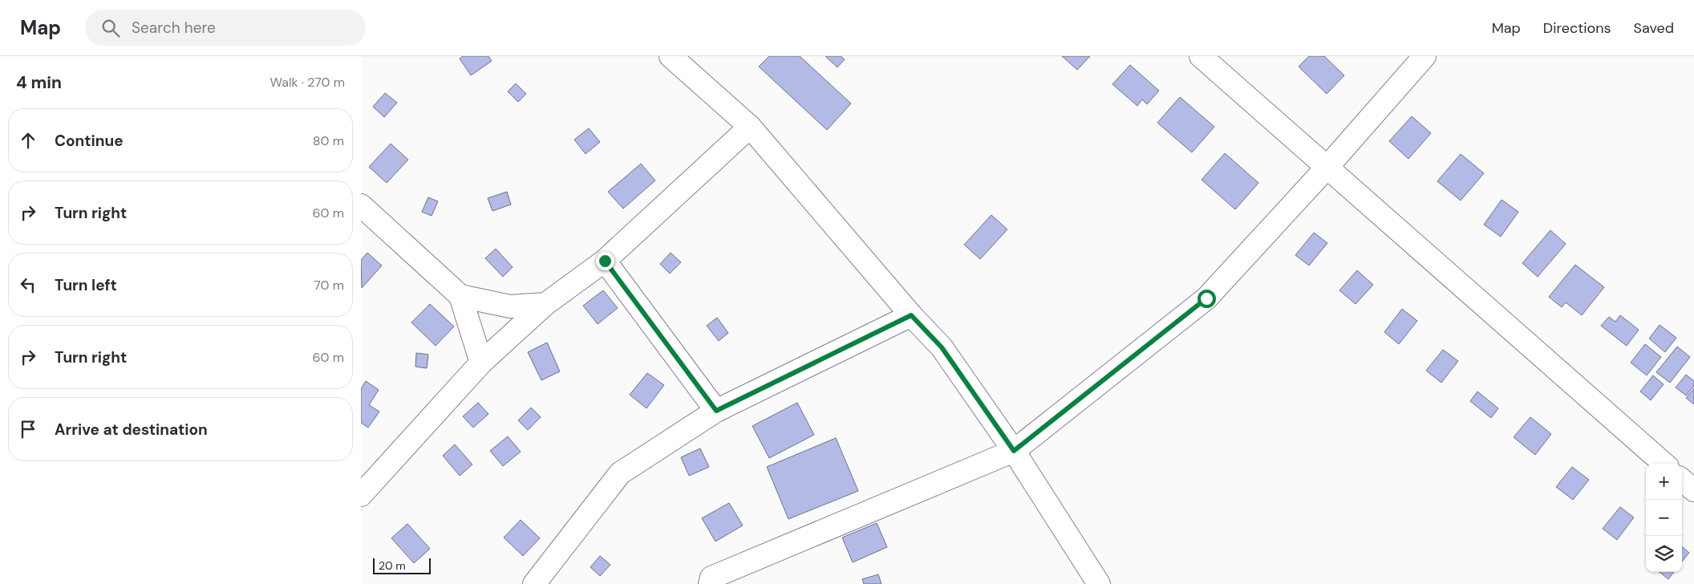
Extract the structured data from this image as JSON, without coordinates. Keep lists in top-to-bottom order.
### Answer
{
  "scale_bar": "20 m",
  "page": {
    "header": "Map",
    "search": "Search here",
    "nav": ["Map", "Directions", "Saved"],
    "heading": ["4 min", "Walk · 270 m"],
    "list": [
      ["Continue", "80 m"],
      ["Turn right", "60 m"],
      ["Turn left", "70 m"],
      ["Turn right", "60 m"],
      "Arrive at destination"
    ],
    "map_buttons": ["+", "−"],
    "scale": "20 m"
  }
}
